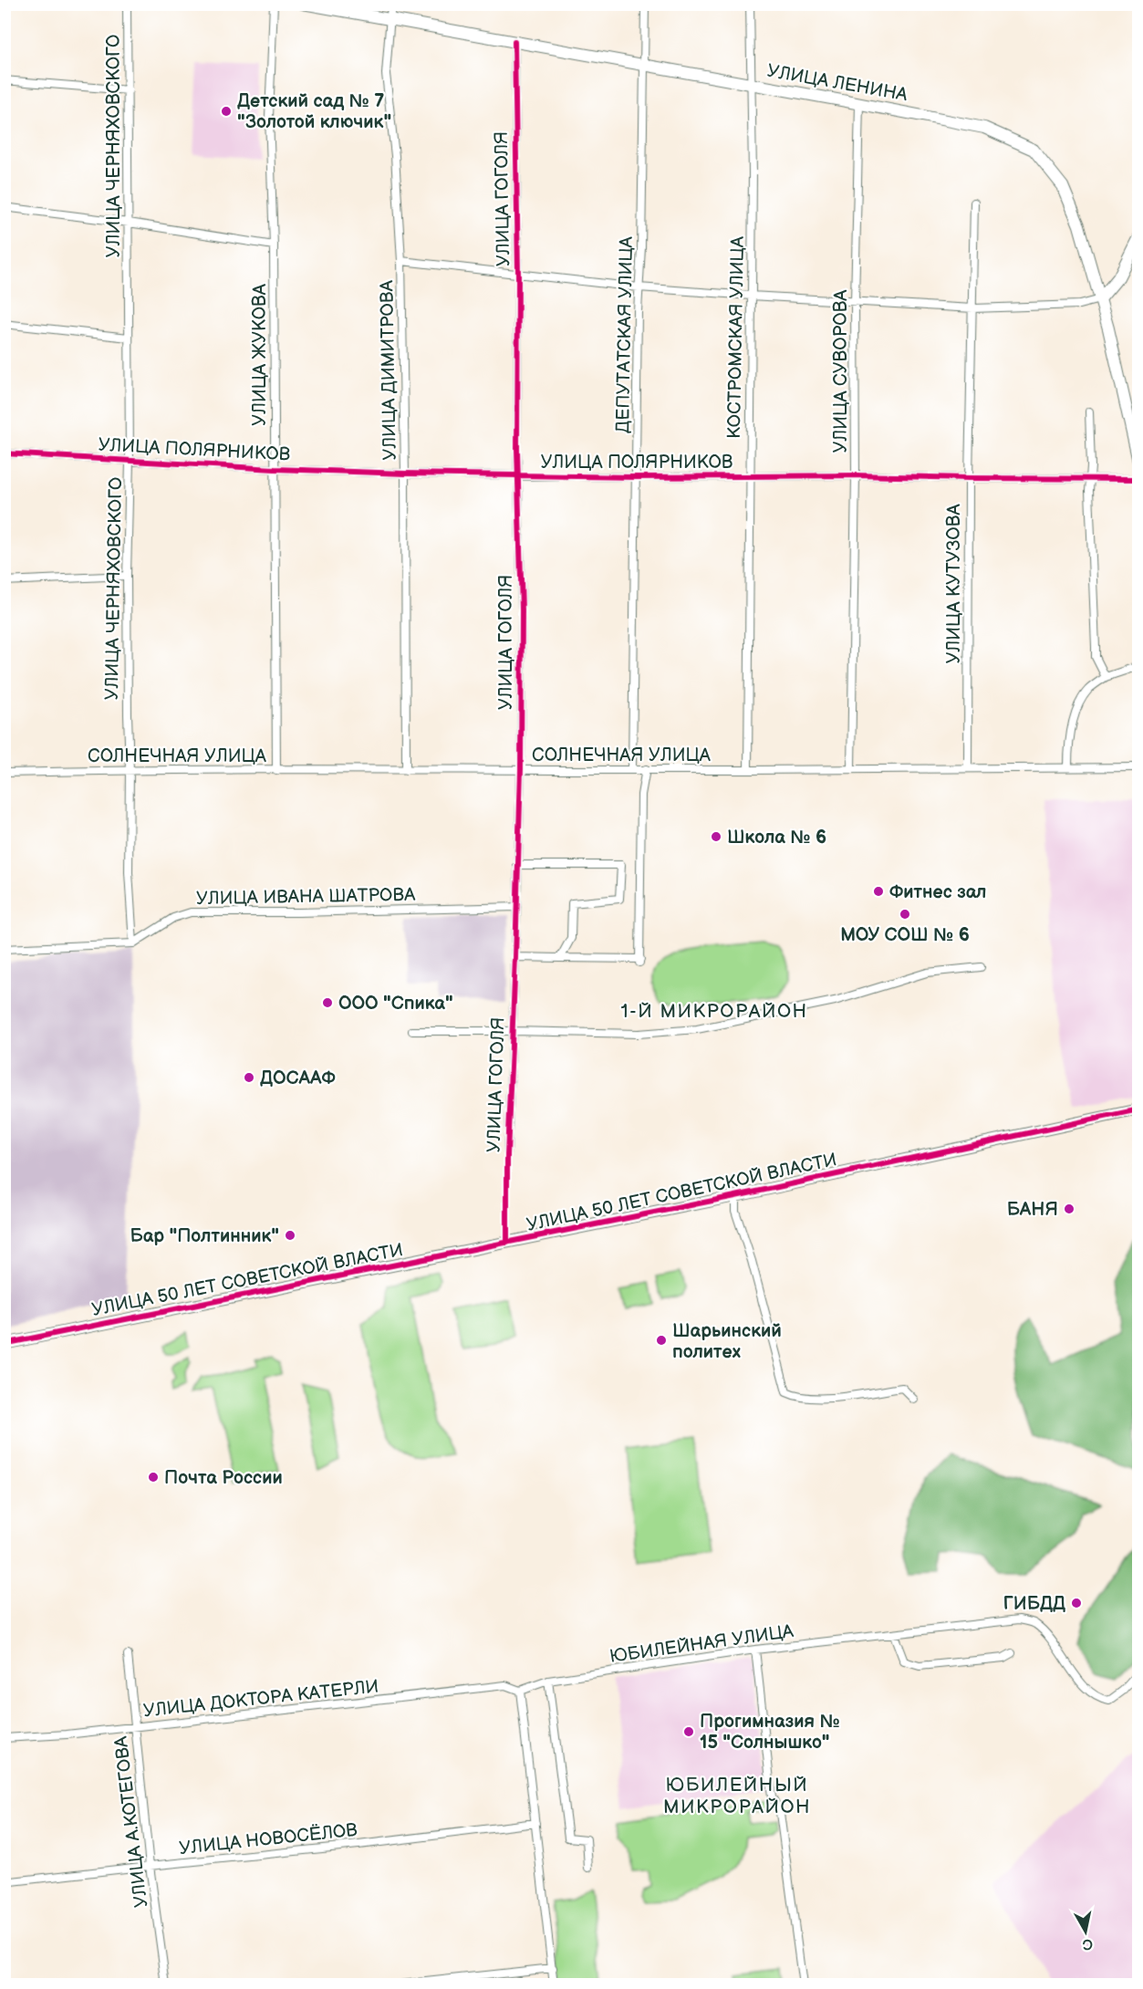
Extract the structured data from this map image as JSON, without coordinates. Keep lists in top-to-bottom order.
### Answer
{
  "streets": {
    "street": [
      "УЛИЦА ЛЕНИНА",
      "УЛИЦА ЧЕРНЯХОВСКОГО",
      "УЛИЦА ГОГОЛЯ",
      "ДЕПУТАТСКАЯ УЛИЦА",
      "КОСТРОМСКАЯ УЛИЦА",
      "УЛИЦА ЖУКОВА",
      "УЛИЦА ДИМИТРОВА",
      "УЛИЦА СУВОРОВА",
      "УЛИЦА ПОЛЯРНИКОВ",
      "УЛИЦА КУТУЗОВА",
      "СОЛНЕЧНАЯ УЛИЦА",
      "УЛИЦА ИВАНА ШАТРОВА",
      "УЛИЦА 50 ЛЕТ СОВЕТСКОЙ ВЛАСТИ",
      "ЮБИЛЕЙНАЯ УЛИЦА",
      "УЛИЦА ДОКТОРА КАТЕРЛИ",
      "УЛИЦА А.КОТЕГОВА",
      "УЛИЦА НОВОСЁЛОВ"
    ]
  },
  "crossings": [
    ["УЛИЦА ЛЕНИНА", "УЛИЦА ГОГОЛЯ"],
    ["УЛИЦА ЛЕНИНА", "ДЕПУТАТСКАЯ УЛИЦА"],
    ["УЛИЦА ЛЕНИНА", "КОСТРОМСКАЯ УЛИЦА"],
    ["УЛИЦА ЛЕНИНА", "УЛИЦА ДИМИТРОВА"],
    ["УЛИЦА ЛЕНИНА", "УЛИЦА СУВОРОВА"],
    ["УЛИЦА ЧЕРНЯХОВСКОГО", "УЛИЦА ПОЛЯРНИКОВ"],
    ["УЛИЦА ЧЕРНЯХОВСКОГО", "СОЛНЕЧНАЯ УЛИЦА"],
    ["УЛИЦА ЧЕРНЯХОВСКОГО", "УЛИЦА ИВАНА ШАТРОВА"],
    ["УЛИЦА ГОГОЛЯ", "УЛИЦА ПОЛЯРНИКОВ"],
    ["УЛИЦА ГОГОЛЯ", "СОЛНЕЧНАЯ УЛИЦА"],
    ["УЛИЦА ГОГОЛЯ", "УЛИЦА ИВАНА ШАТРОВА"],
    ["УЛИЦА ГОГОЛЯ", "УЛИЦА 50 ЛЕТ СОВЕТСКОЙ ВЛАСТИ"],
    ["ДЕПУТАТСКАЯ УЛИЦА", "УЛИЦА ПОЛЯРНИКОВ"],
    ["ДЕПУТАТСКАЯ УЛИЦА", "СОЛНЕЧНАЯ УЛИЦА"],
    ["КОСТРОМСКАЯ УЛИЦА", "УЛИЦА ПОЛЯРНИКОВ"],
    ["КОСТРОМСКАЯ УЛИЦА", "СОЛНЕЧНАЯ УЛИЦА"],
    ["УЛИЦА ЖУКОВА", "УЛИЦА ПОЛЯРНИКОВ"],
    ["УЛИЦА ЖУКОВА", "СОЛНЕЧНАЯ УЛИЦА"],
    ["УЛИЦА ДИМИТРОВА", "УЛИЦА ПОЛЯРНИКОВ"],
    ["УЛИЦА ДИМИТРОВА", "СОЛНЕЧНАЯ УЛИЦА"],
    ["УЛИЦА СУВОРОВА", "УЛИЦА ПОЛЯРНИКОВ"],
    ["УЛИЦА СУВОРОВА", "СОЛНЕЧНАЯ УЛИЦА"],
    ["УЛИЦА ПОЛЯРНИКОВ", "УЛИЦА КУТУЗОВА"],
    ["УЛИЦА КУТУЗОВА", "СОЛНЕЧНАЯ УЛИЦА"],
    ["ЮБИЛЕЙНАЯ УЛИЦА", "УЛИЦА ДОКТОРА КАТЕРЛИ"],
    ["УЛИЦА ДОКТОРА КАТЕРЛИ", "УЛИЦА А.КОТЕГОВА"],
    ["УЛИЦА А.КОТЕГОВА", "УЛИЦА НОВОСЁЛОВ"]
  ],
  "districts": ["1-Й МИКРОРАЙОН", "ЮБИЛЕЙНЫЙ МИКРОРАЙОН"],
  "places": [
    "Детский сад № 7 \"Золотой ключик\"",
    "Школа № 6",
    "Фитнес зал",
    "МОУ СОШ № 6",
    "ООО \"Спика\"",
    "ДОСААФ",
    "БАНЯ",
    "Бар \"Полтинник\"",
    "Шарьинский политех",
    "Почта России",
    "ГИБДД",
    "Прогимназия № 15 \"Солнышко\""
  ],
  "north": "bottom"
}
